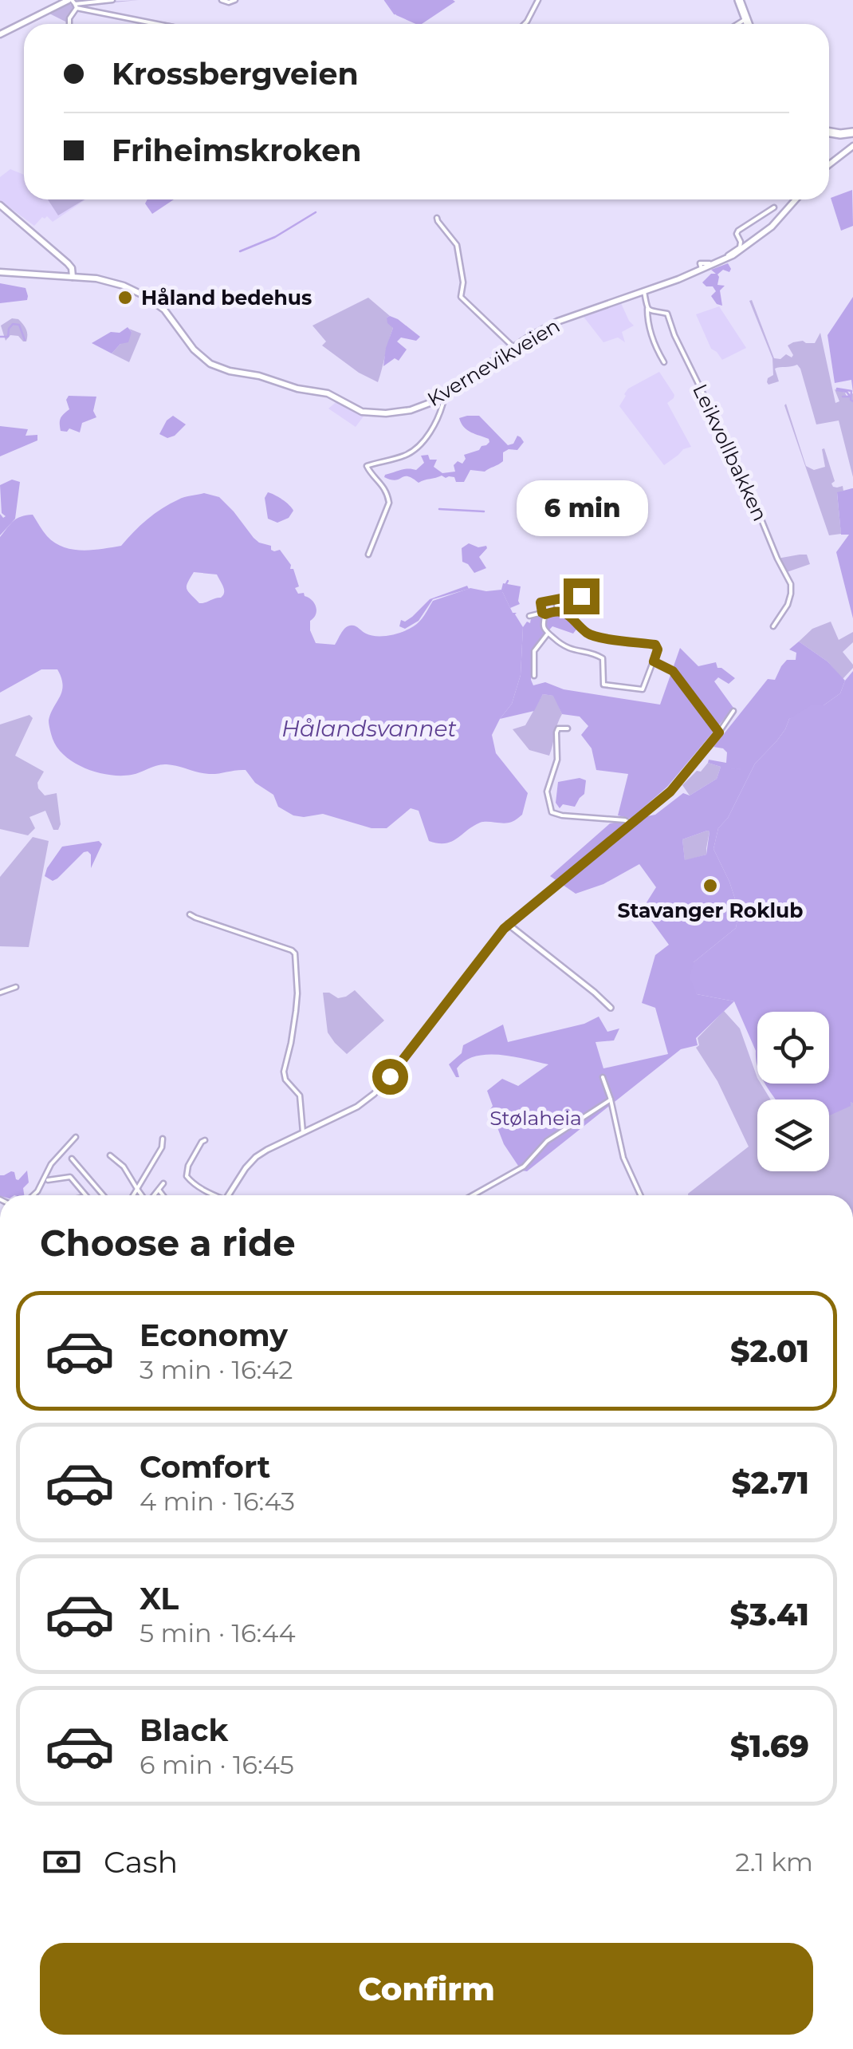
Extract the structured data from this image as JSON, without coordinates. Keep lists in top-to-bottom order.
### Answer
{
  "streets": {
    "main road": ["Kvernevikveien"],
    "street": ["Leikvollbakken"]
  },
  "water": ["Hålandsvannet"],
  "parks": ["Stølaheia"],
  "places": ["Håland bedehus", "Stavanger Roklub"],
  "page": {
    "banner": ["Krossbergveien", "Friheimskroken"],
    "bubble": "6 min",
    "heading": "Choose a ride",
    "list": [
      {
        "name": "Economy",
        "note": "3 min · 16:42",
        "value": "$2.01"
      },
      {
        "name": "Comfort",
        "note": "4 min · 16:43",
        "value": "$2.71"
      },
      {
        "name": "XL",
        "note": "5 min · 16:44",
        "value": "$3.41"
      },
      {
        "name": "Black",
        "note": "6 min · 16:45",
        "value": "$1.69"
      }
    ],
    "pay": ["Cash", "2.1 km"],
    "buttons": "Confirm"
  }
}
